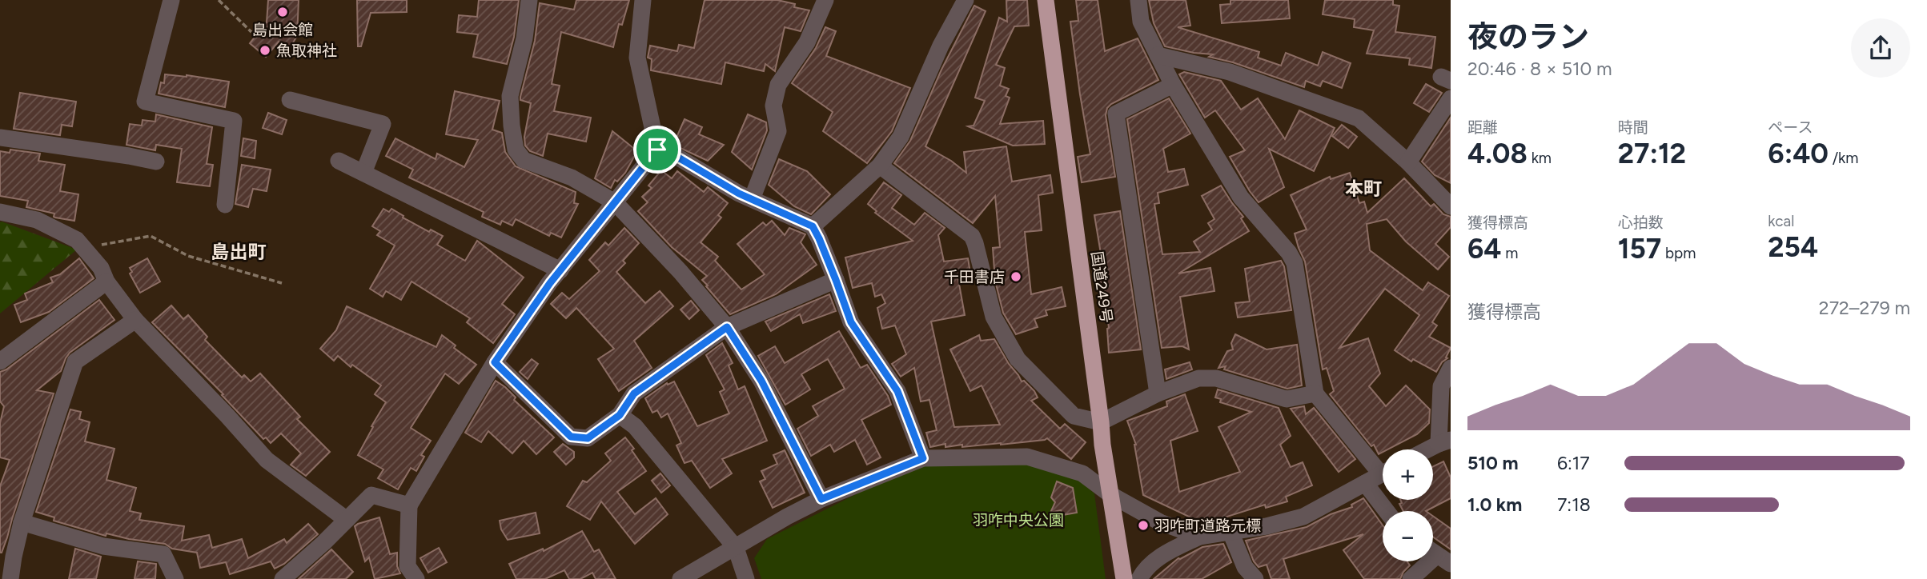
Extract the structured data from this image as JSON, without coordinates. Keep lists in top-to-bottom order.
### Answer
{
  "streets": {
    "highway": ["国道249号"]
  },
  "districts": ["本町", "島出町"],
  "parks": ["羽咋中央公園"],
  "places": [
    "島出会館",
    "魚取神社",
    "千田書店",
    "羽咋町道路元標"
  ],
  "page": {
    "heading": ["夜のラン", "20:46 · 8 × 510 m"],
    "stats": [
      ["距離", "4.08 km"],
      ["時間", "27:12"],
      ["ペース", "6:40 /km"],
      ["獲得標高", "64 m"],
      ["心拍数", "157 bpm"],
      ["kcal", "254"]
    ],
    "chart": ["獲得標高", "272–279 m"],
    "list": [
      {
        "name": "510 m",
        "note": "6:17"
      },
      {
        "name": "1.0 km",
        "note": "7:18"
      }
    ],
    "map_buttons": ["+", "−"]
  }
}
